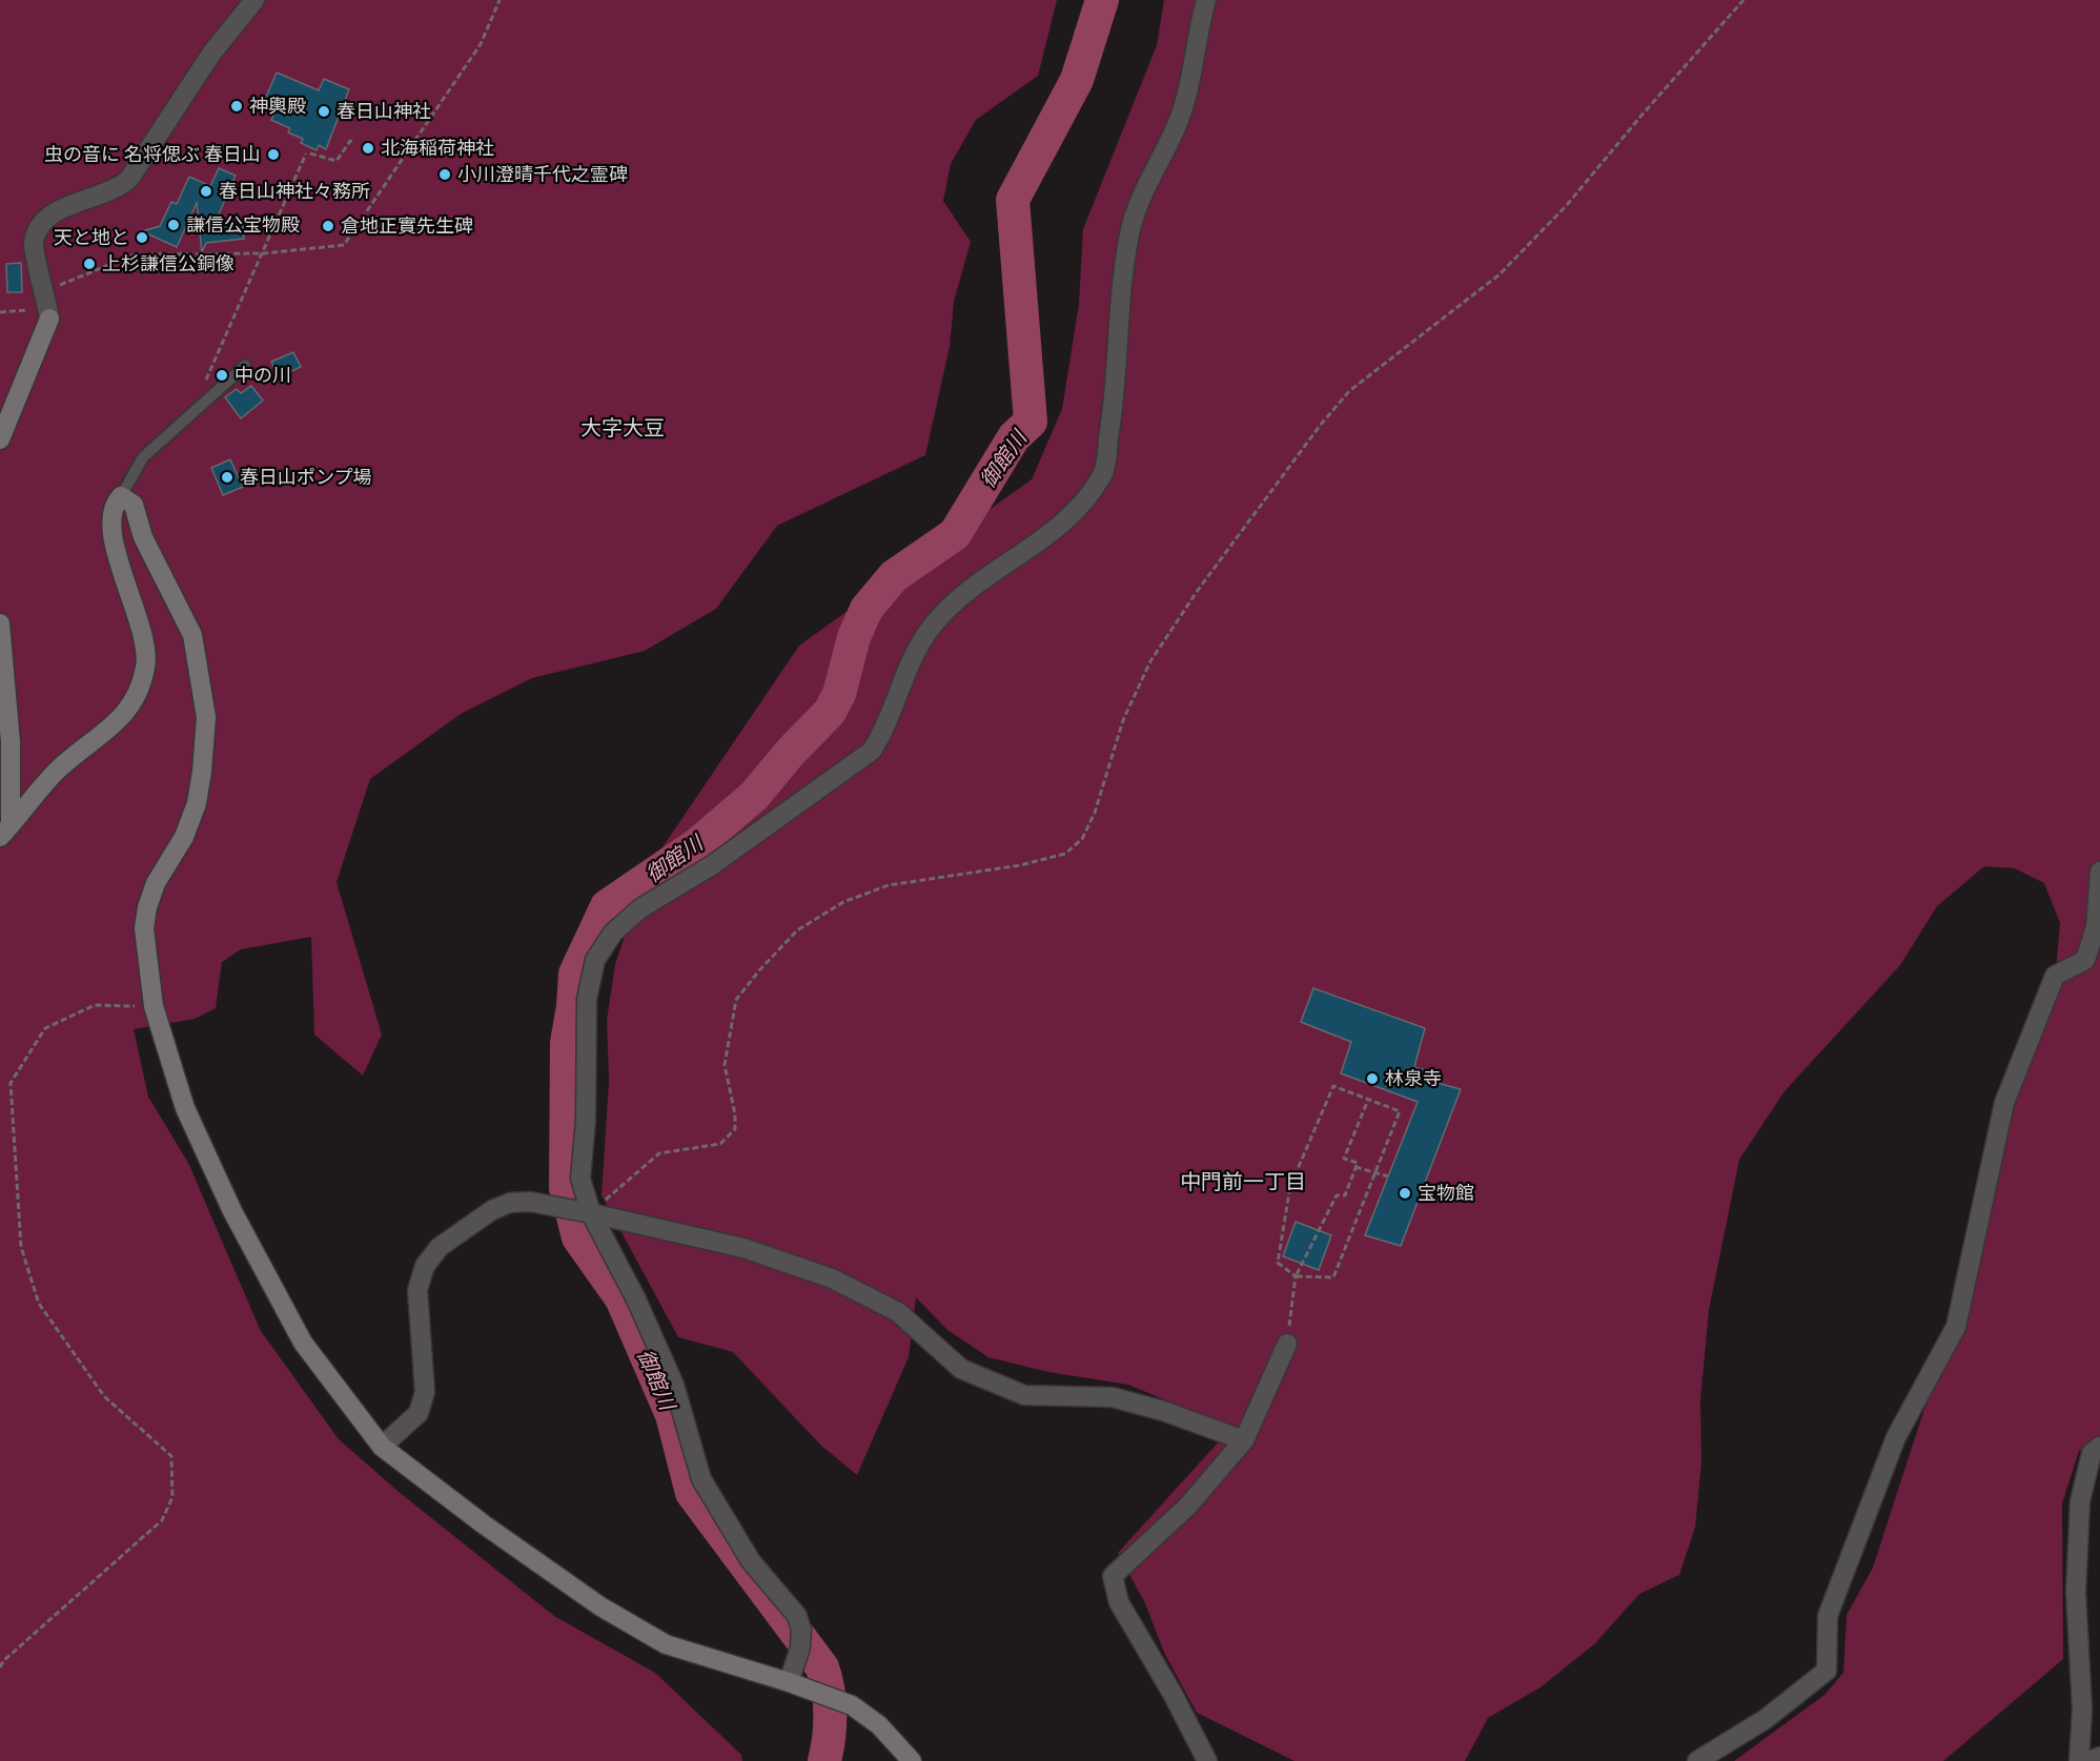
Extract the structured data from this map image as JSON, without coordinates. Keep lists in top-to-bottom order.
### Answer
{
  "districts": ["大字大豆", "中門前一丁目"],
  "water": ["御館川"],
  "places": [
    "神輿殿",
    "春日山神社",
    "北海稲荷神社",
    "虫の音に 名将偲ぶ 春日山",
    "小川澄晴千代之霊碑",
    "春日山神社々務所",
    "謙信公宝物殿",
    "倉地正實先生碑",
    "天と地と",
    "上杉謙信公銅像",
    "中の川",
    "春日山ポンプ場",
    "林泉寺",
    "宝物館"
  ]
}
